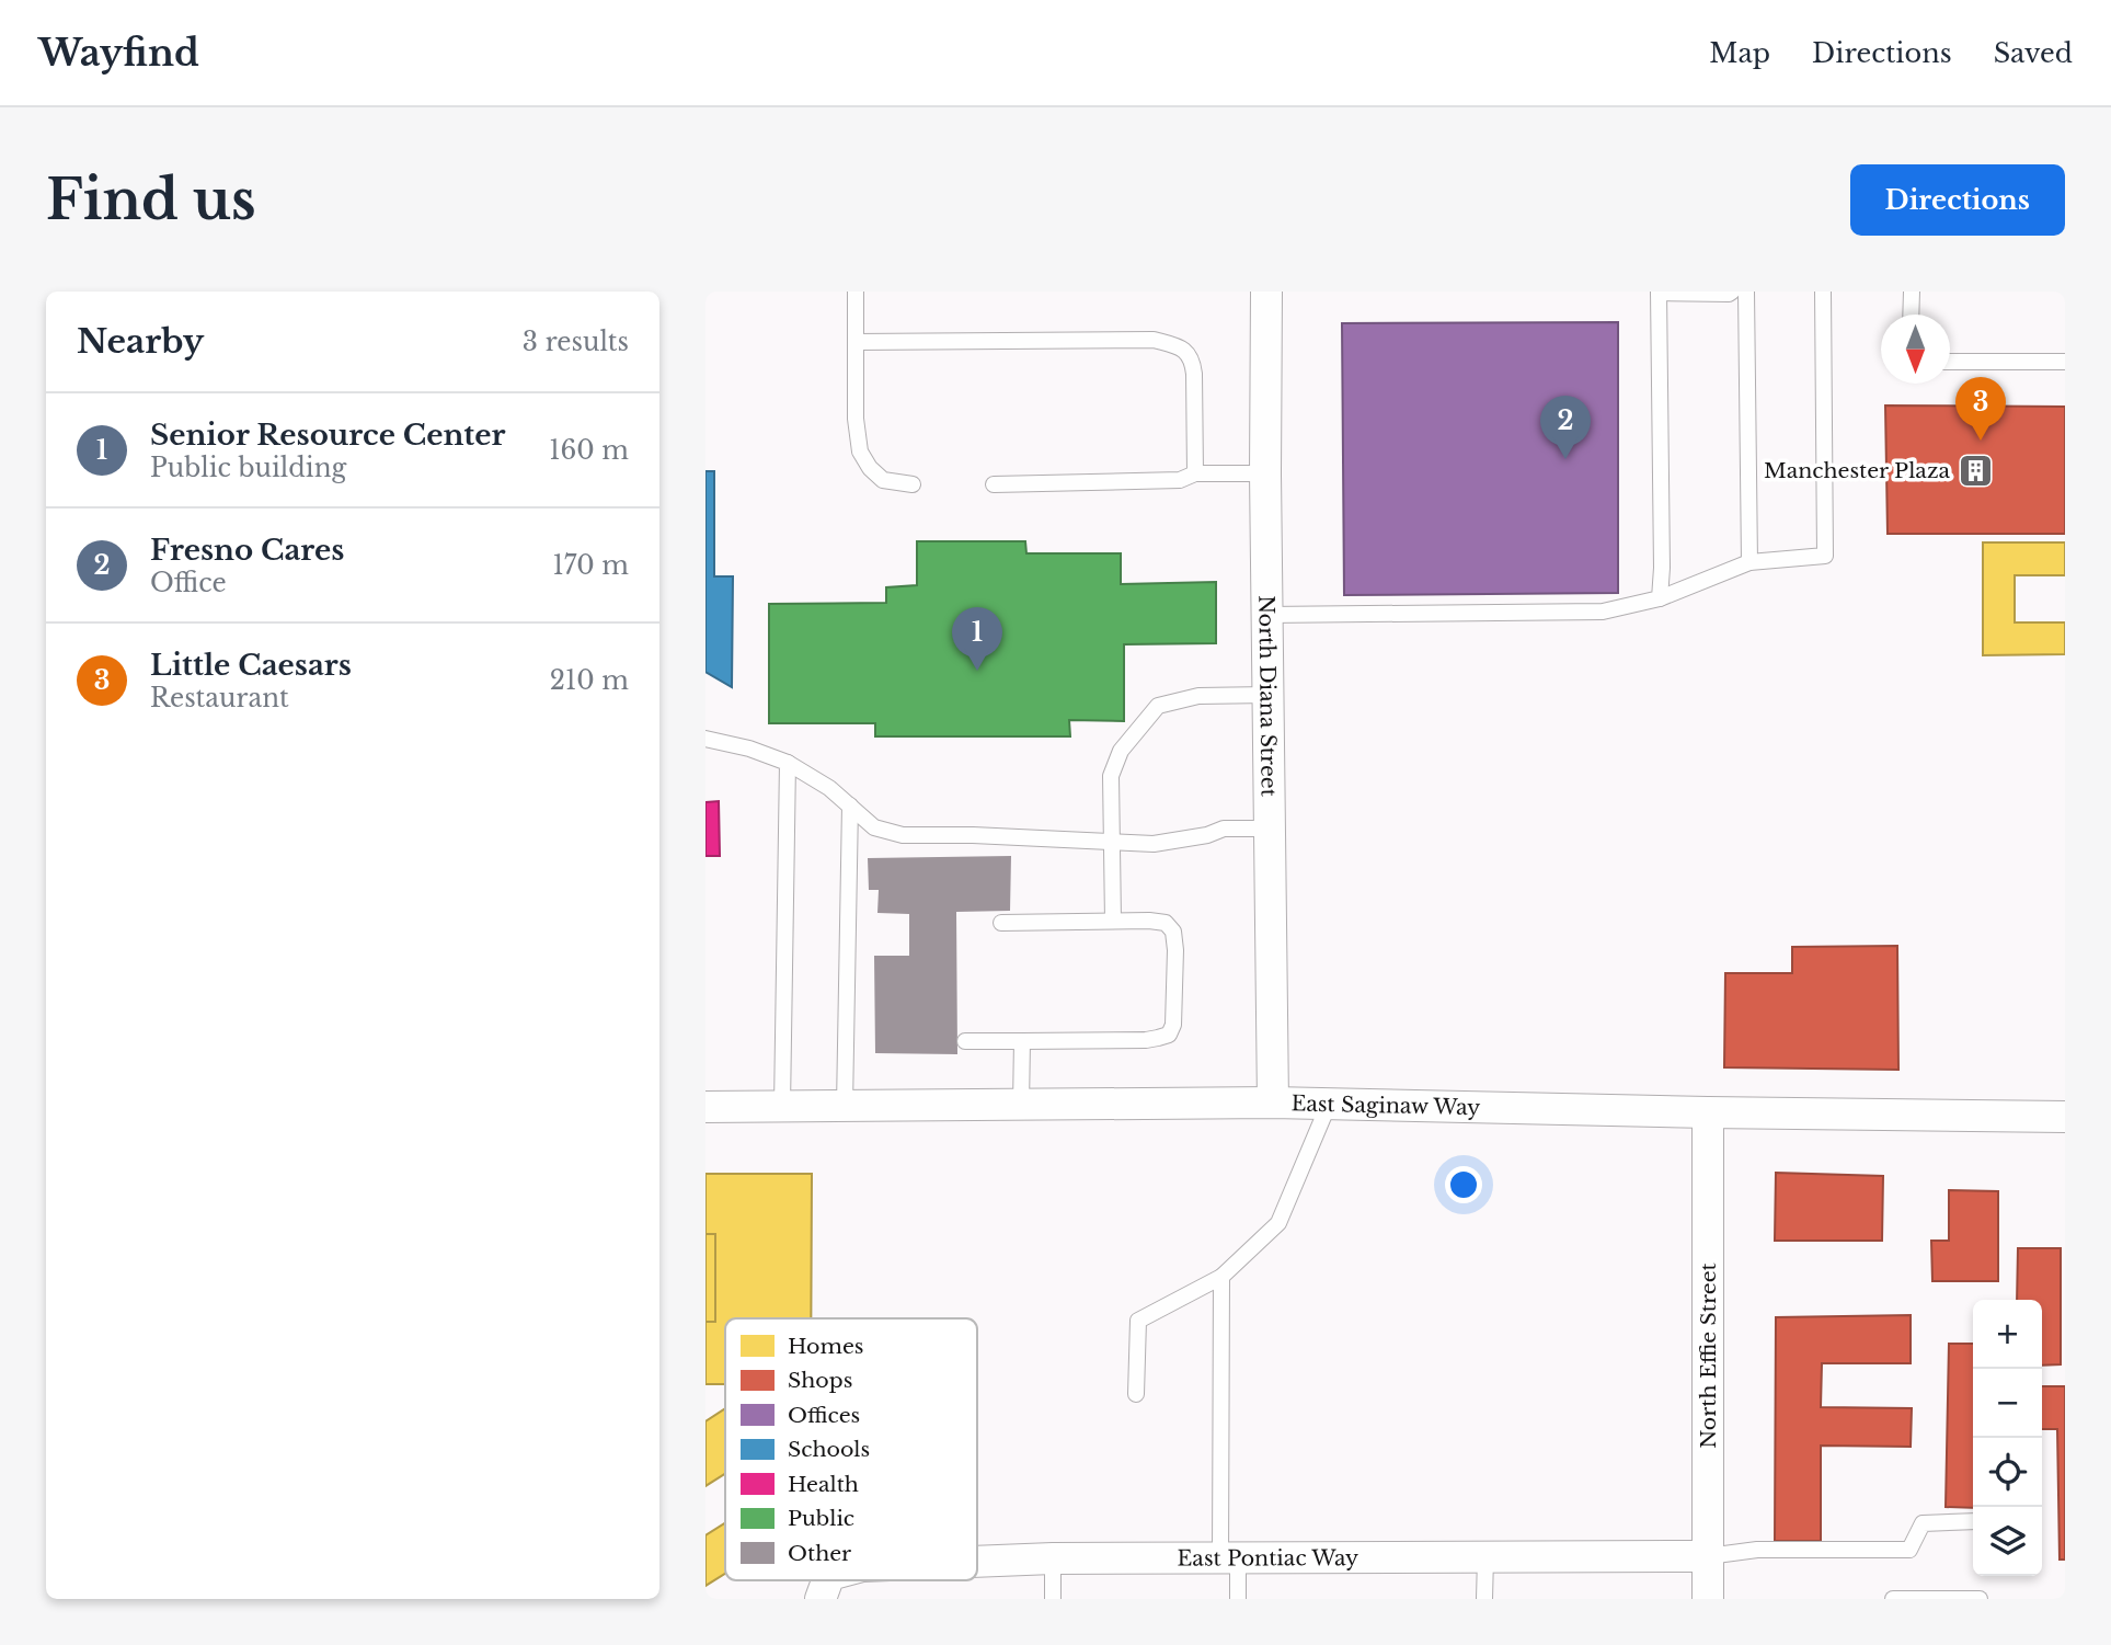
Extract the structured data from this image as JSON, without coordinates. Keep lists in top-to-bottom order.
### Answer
{
  "streets": {
    "street": [
      "North Diana Street",
      "East Saginaw Way",
      "North Effie Street",
      "East Pontiac Way"
    ]
  },
  "crossings": [
    ["North Diana Street", "East Saginaw Way"],
    ["East Saginaw Way", "North Effie Street"],
    ["North Effie Street", "East Pontiac Way"]
  ],
  "places": {
    "building": ["Manchester Plaza"]
  },
  "legend": [
    "Homes",
    "Shops",
    "Offices",
    "Schools",
    "Health",
    "Public",
    "Other"
  ],
  "north": "bottom",
  "page": {
    "header": "Wayfind",
    "nav": ["Map", "Directions", "Saved"],
    "buttons": "Directions",
    "title": "Find us",
    "heading": ["Nearby", "3 results"],
    "pins": ["3", "2", "1"],
    "list": [
      {
        "mark": "1",
        "name": "Senior Resource Center",
        "note": "Public building",
        "value": "160 m"
      },
      {
        "mark": "2",
        "name": "Fresno Cares",
        "note": "Office",
        "value": "170 m"
      },
      {
        "mark": "3",
        "name": "Little Caesars",
        "note": "Restaurant",
        "value": "210 m"
      }
    ],
    "map_buttons": ["+", "−"]
  }
}
